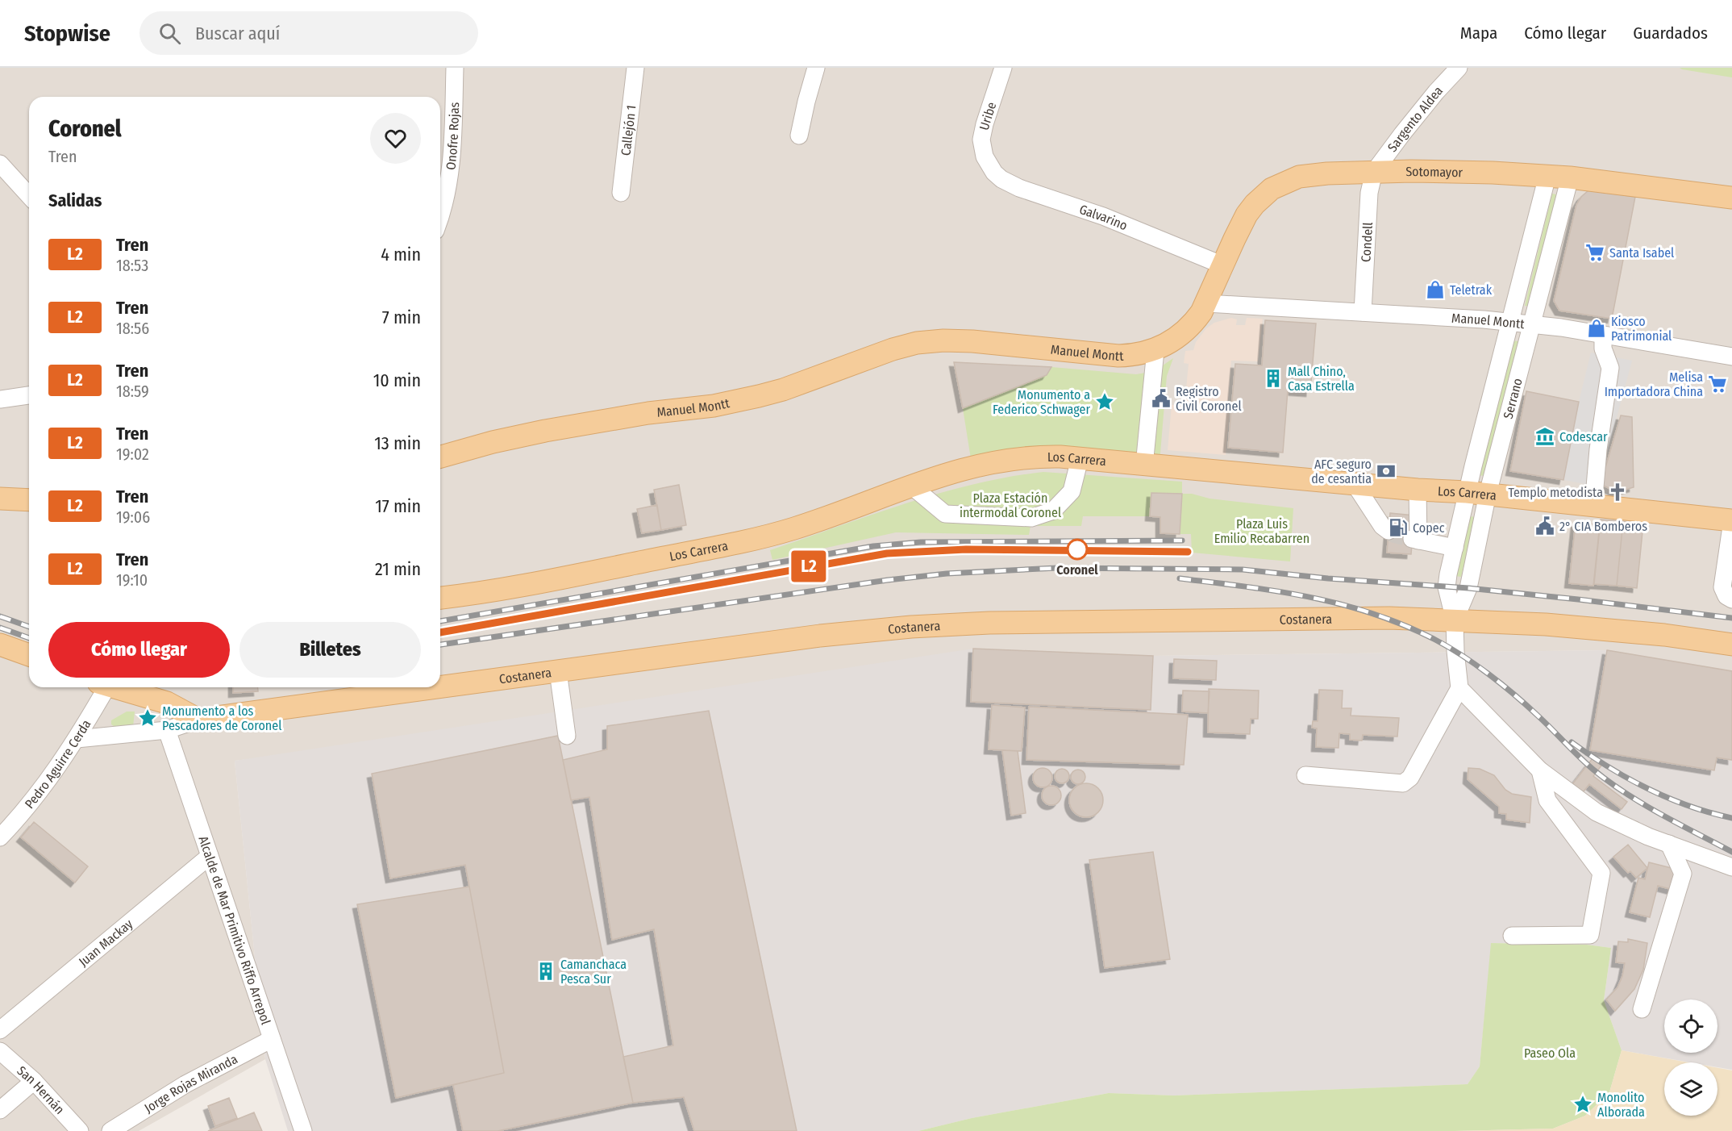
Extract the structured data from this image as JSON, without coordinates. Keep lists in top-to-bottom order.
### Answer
{
  "streets": {
    "main road": [
      "Sotomayor",
      "Manuel Montt",
      "Los Carrera",
      "Costanera"
    ],
    "street": [
      "Uribe",
      "Sargento Aldea",
      "Callejón 1",
      "Onofre Rojas",
      "Galvarino",
      "Condell",
      "Serrano",
      "Pedro Aguirre Cerda",
      "Alcalde de Mar Primitivo Riffo Arrepol",
      "Juan Mackay",
      "Jorge Rojas Miranda",
      "San Hernán"
    ]
  },
  "crossings": [
    ["Uribe", "Galvarino"],
    ["Sargento Aldea", "Sotomayor"],
    ["Sargento Aldea", "Condell"],
    ["Sotomayor", "Galvarino"],
    ["Sotomayor", "Condell"],
    ["Sotomayor", "Manuel Montt"],
    ["Sotomayor", "Serrano"],
    ["Condell", "Manuel Montt"],
    ["Manuel Montt", "Serrano"],
    ["Serrano", "Los Carrera"],
    ["Serrano", "Costanera"],
    ["Alcalde de Mar Primitivo Riffo Arrepol", "Juan Mackay"],
    ["Alcalde de Mar Primitivo Riffo Arrepol", "Jorge Rojas Miranda"]
  ],
  "parks": ["Plaza Estación intermodal Coronel", "Plaza Luis Emilio Recabarren", "Paseo Ola"],
  "places": {
    "supermarket": ["Santa Isabel", "Melisa Importadora China"],
    "shop": ["Teletrak", "Kiosco Patrimonial"],
    "building": ["Mall Chino, Casa Estrella", "Camanchaca Pesca Sur"],
    "public building": ["Registro Civil Coronel", "2° CIA Bomberos"],
    "place": ["Monumento a Federico Schwager", "Monumento a los Pescadores de Coronel", "Monolito Alborada"],
    "museum": ["Codescar"],
    "bank": ["AFC seguro de cesantia"],
    "church": ["Templo metodista"],
    "fuel station": ["Copec"],
    "other": ["Coronel"]
  },
  "page": {
    "header": "Stopwise",
    "search": "Buscar aquí",
    "nav": ["Mapa", "Cómo llegar", "Guardados"],
    "on_map": "L2",
    "heading": [
      ["Coronel", "Tren"],
      "Salidas"
    ],
    "list": [
      {
        "mark": "L2",
        "name": "Tren",
        "note": "18:53",
        "value": "4 min"
      },
      {
        "mark": "L2",
        "name": "Tren",
        "note": "18:56",
        "value": "7 min"
      },
      {
        "mark": "L2",
        "name": "Tren",
        "note": "18:59",
        "value": "10 min"
      },
      {
        "mark": "L2",
        "name": "Tren",
        "note": "19:02",
        "value": "13 min"
      },
      {
        "mark": "L2",
        "name": "Tren",
        "note": "19:06",
        "value": "17 min"
      },
      {
        "mark": "L2",
        "name": "Tren",
        "note": "19:10",
        "value": "21 min"
      }
    ],
    "buttons": ["Cómo llegar", "Billetes"]
  }
}
